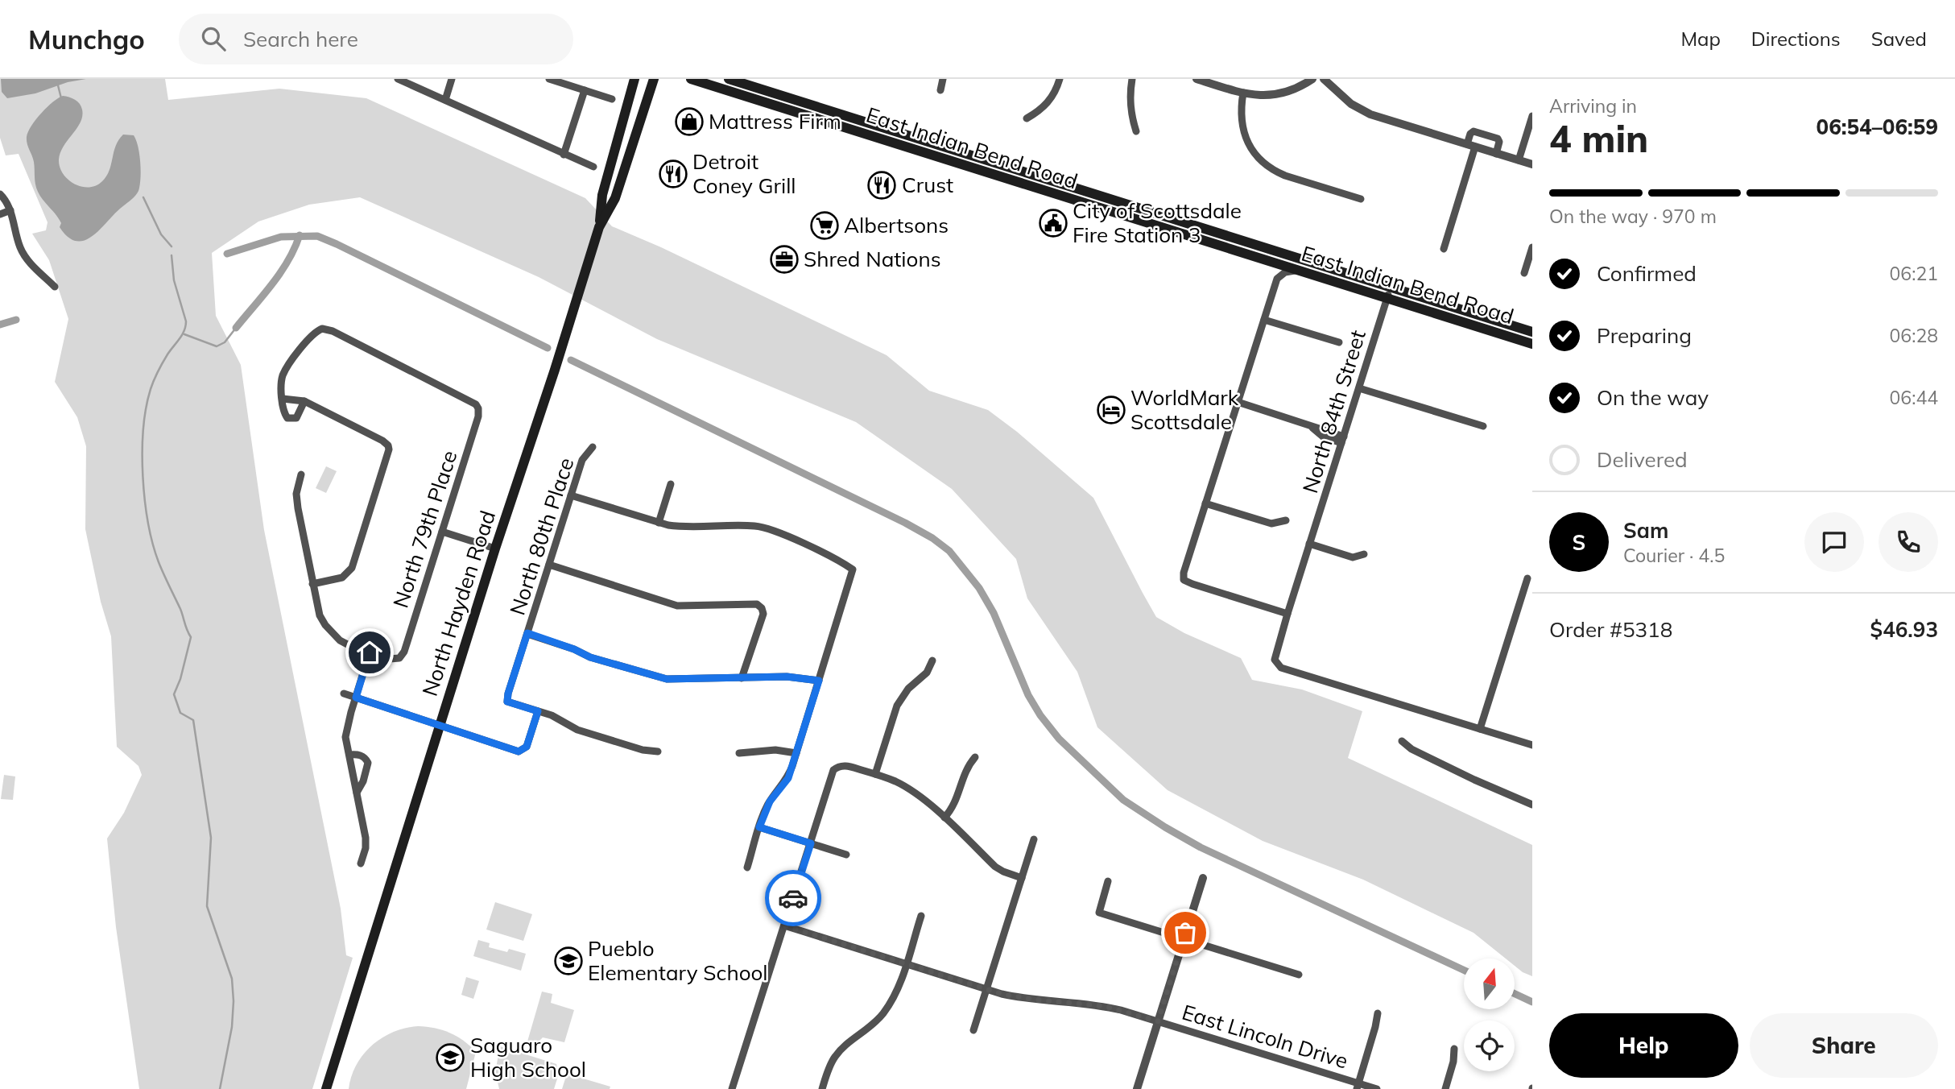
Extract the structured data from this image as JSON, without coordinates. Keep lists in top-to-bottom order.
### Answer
{
  "streets": {
    "main road": ["East Indian Bend Road", "North Hayden Road"],
    "street": [
      "North 84th Street",
      "North 79th Place",
      "North 80th Place",
      "East Lincoln Drive"
    ]
  },
  "crossings": [
    ["East Indian Bend Road", "North 84th Street"]
  ],
  "places": {
    "shop": ["Mattress Firm"],
    "restaurant": ["Detroit Coney Grill", "Crust"],
    "public building": ["City of Scottsdale Fire Station 3"],
    "supermarket": ["Albertsons"],
    "office": ["Shred Nations"],
    "hotel": ["WorldMark Scottsdale"],
    "school or university": ["Pueblo Elementary School", "Saguaro High School"]
  },
  "north": "top",
  "page": {
    "header": "Munchgo",
    "search": "Search here",
    "nav": ["Map", "Directions", "Saved"],
    "heading": ["4 min", "Arriving in", "06:54–06:59"],
    "panel": [
      "Sam",
      "Courier · 4.5",
      "Order #5318",
      "$46.93"
    ],
    "bar": "On the way · 970 m",
    "list": [
      ["Confirmed", "06:21"],
      ["Preparing", "06:28"],
      ["On the way", "06:44"],
      "Delivered"
    ],
    "round": "S",
    "buttons": ["Help", "Share"]
  }
}
